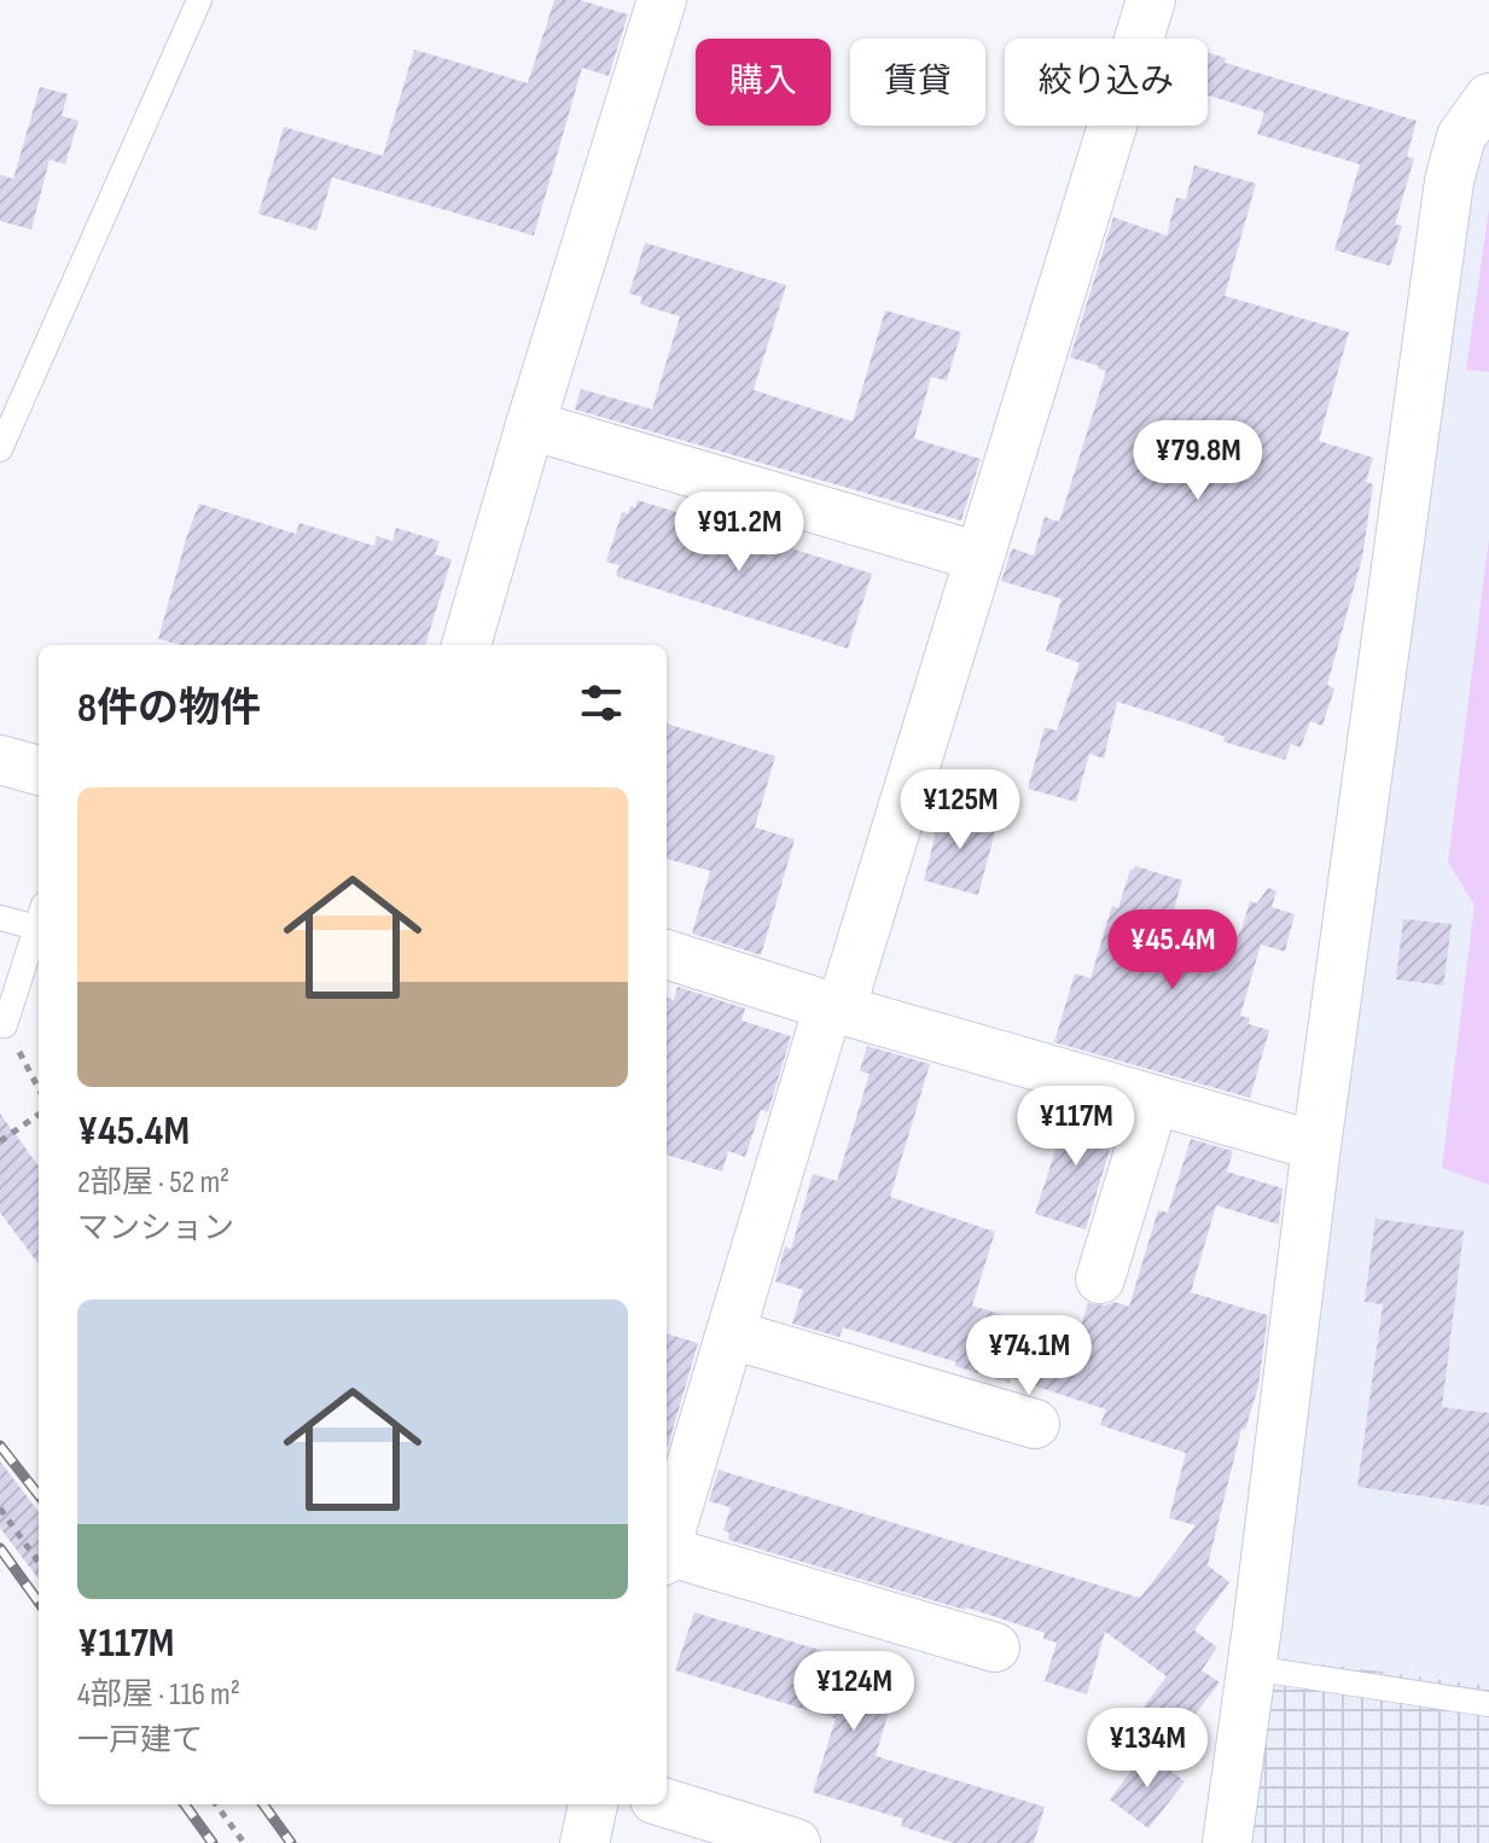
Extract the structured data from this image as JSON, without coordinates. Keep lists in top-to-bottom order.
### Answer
{
  "page": {
    "chip": ["購入", "賃貸", "絞り込み"],
    "price": [
      "¥79.8M",
      "¥91.2M",
      "¥125M",
      "¥45.4M",
      "¥117M",
      "¥74.1M",
      "¥124M",
      "¥134M"
    ],
    "heading": "8件の物件",
    "list": [
      {
        "name": "¥45.4M",
        "note": "2部屋 · 52 m² · マンション"
      },
      {
        "name": "¥117M",
        "note": "4部屋 · 116 m² · 一戸建て"
      }
    ]
  }
}
